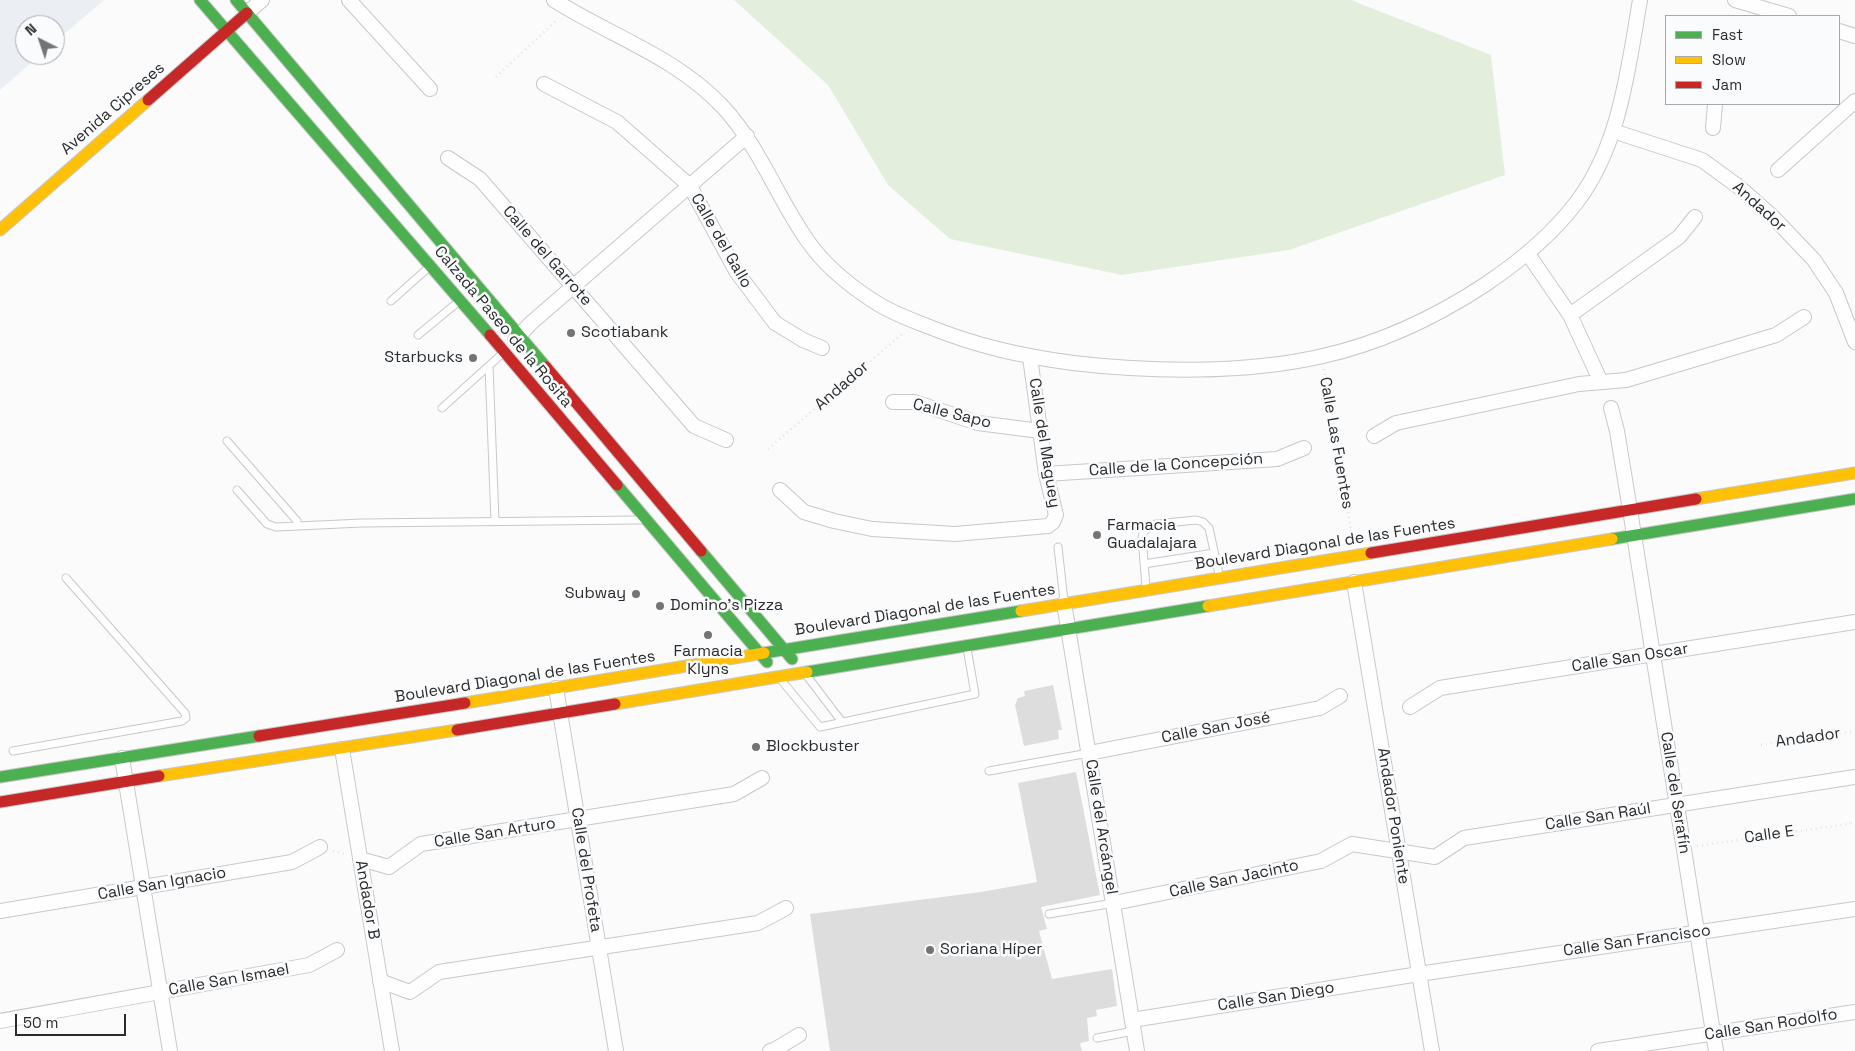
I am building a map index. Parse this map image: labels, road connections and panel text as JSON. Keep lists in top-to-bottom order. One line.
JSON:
{"streets":{"main road":["Avenida Cipreses","Calzada Paseo de la Rosita","Boulevard Diagonal de las Fuentes"],"street":["Andador","Calle del Gallo","Calle del Garrote","Calle Sapo","Calle del Maguey","Calle de la Concepción","Calle San Oscar","Calle San José","Calle del Serafín","Andador Poniente","Calle San Raúl","Calle del Arcángel","Calle San Arturo","Calle del Profeta","Calle San Jacinto","Calle San Ignacio","Andador B","Calle San Francisco","Calle San Ismael","Calle San Diego","Calle San Rodolfo"],"path":["Calle Las Fuentes","Calle E"]},"crossings":[["Avenida Cipreses","Calzada Paseo de la Rosita"],["Calzada Paseo de la Rosita","Boulevard Diagonal de las Fuentes"],["Calle Sapo","Calle del Maguey"],["Calle del Maguey","Calle de la Concepción"],["Boulevard Diagonal de las Fuentes","Calle del Serafín"],["Boulevard Diagonal de las Fuentes","Calle del Arcángel"],["Boulevard Diagonal de las Fuentes","Calle del Profeta"],["Calle San Oscar","Calle del Serafín"],["Calle San José","Calle del Arcángel"],["Calle del Serafín","Calle San Raúl"],["Calle del Serafín","Calle E"],["Calle del Serafín","Calle San Francisco"],["Calle del Serafín","Calle San Rodolfo"],["Andador Poniente","Calle San Raúl"],["Andador Poniente","Calle San Jacinto"],["Andador Poniente","Calle San Francisco"],["Andador Poniente","Calle San Diego"],["Calle San Raúl","Calle San Jacinto"],["Calle del Arcángel","Calle San Jacinto"],["Calle del Arcángel","Calle San Diego"],["Calle San Arturo","Calle del Profeta"],["Calle San Arturo","Andador B"],["Calle San Francisco","Calle San Diego"]],"places":["Scotiabank","Starbucks","Farmacia Guadalajara","Subway","Domino's Pizza","Farmacia Klyns","Blockbuster","Soriana Híper"],"legend":["Fast","Slow","Jam"],"scale_bar":"50 m","north":"top left"}
